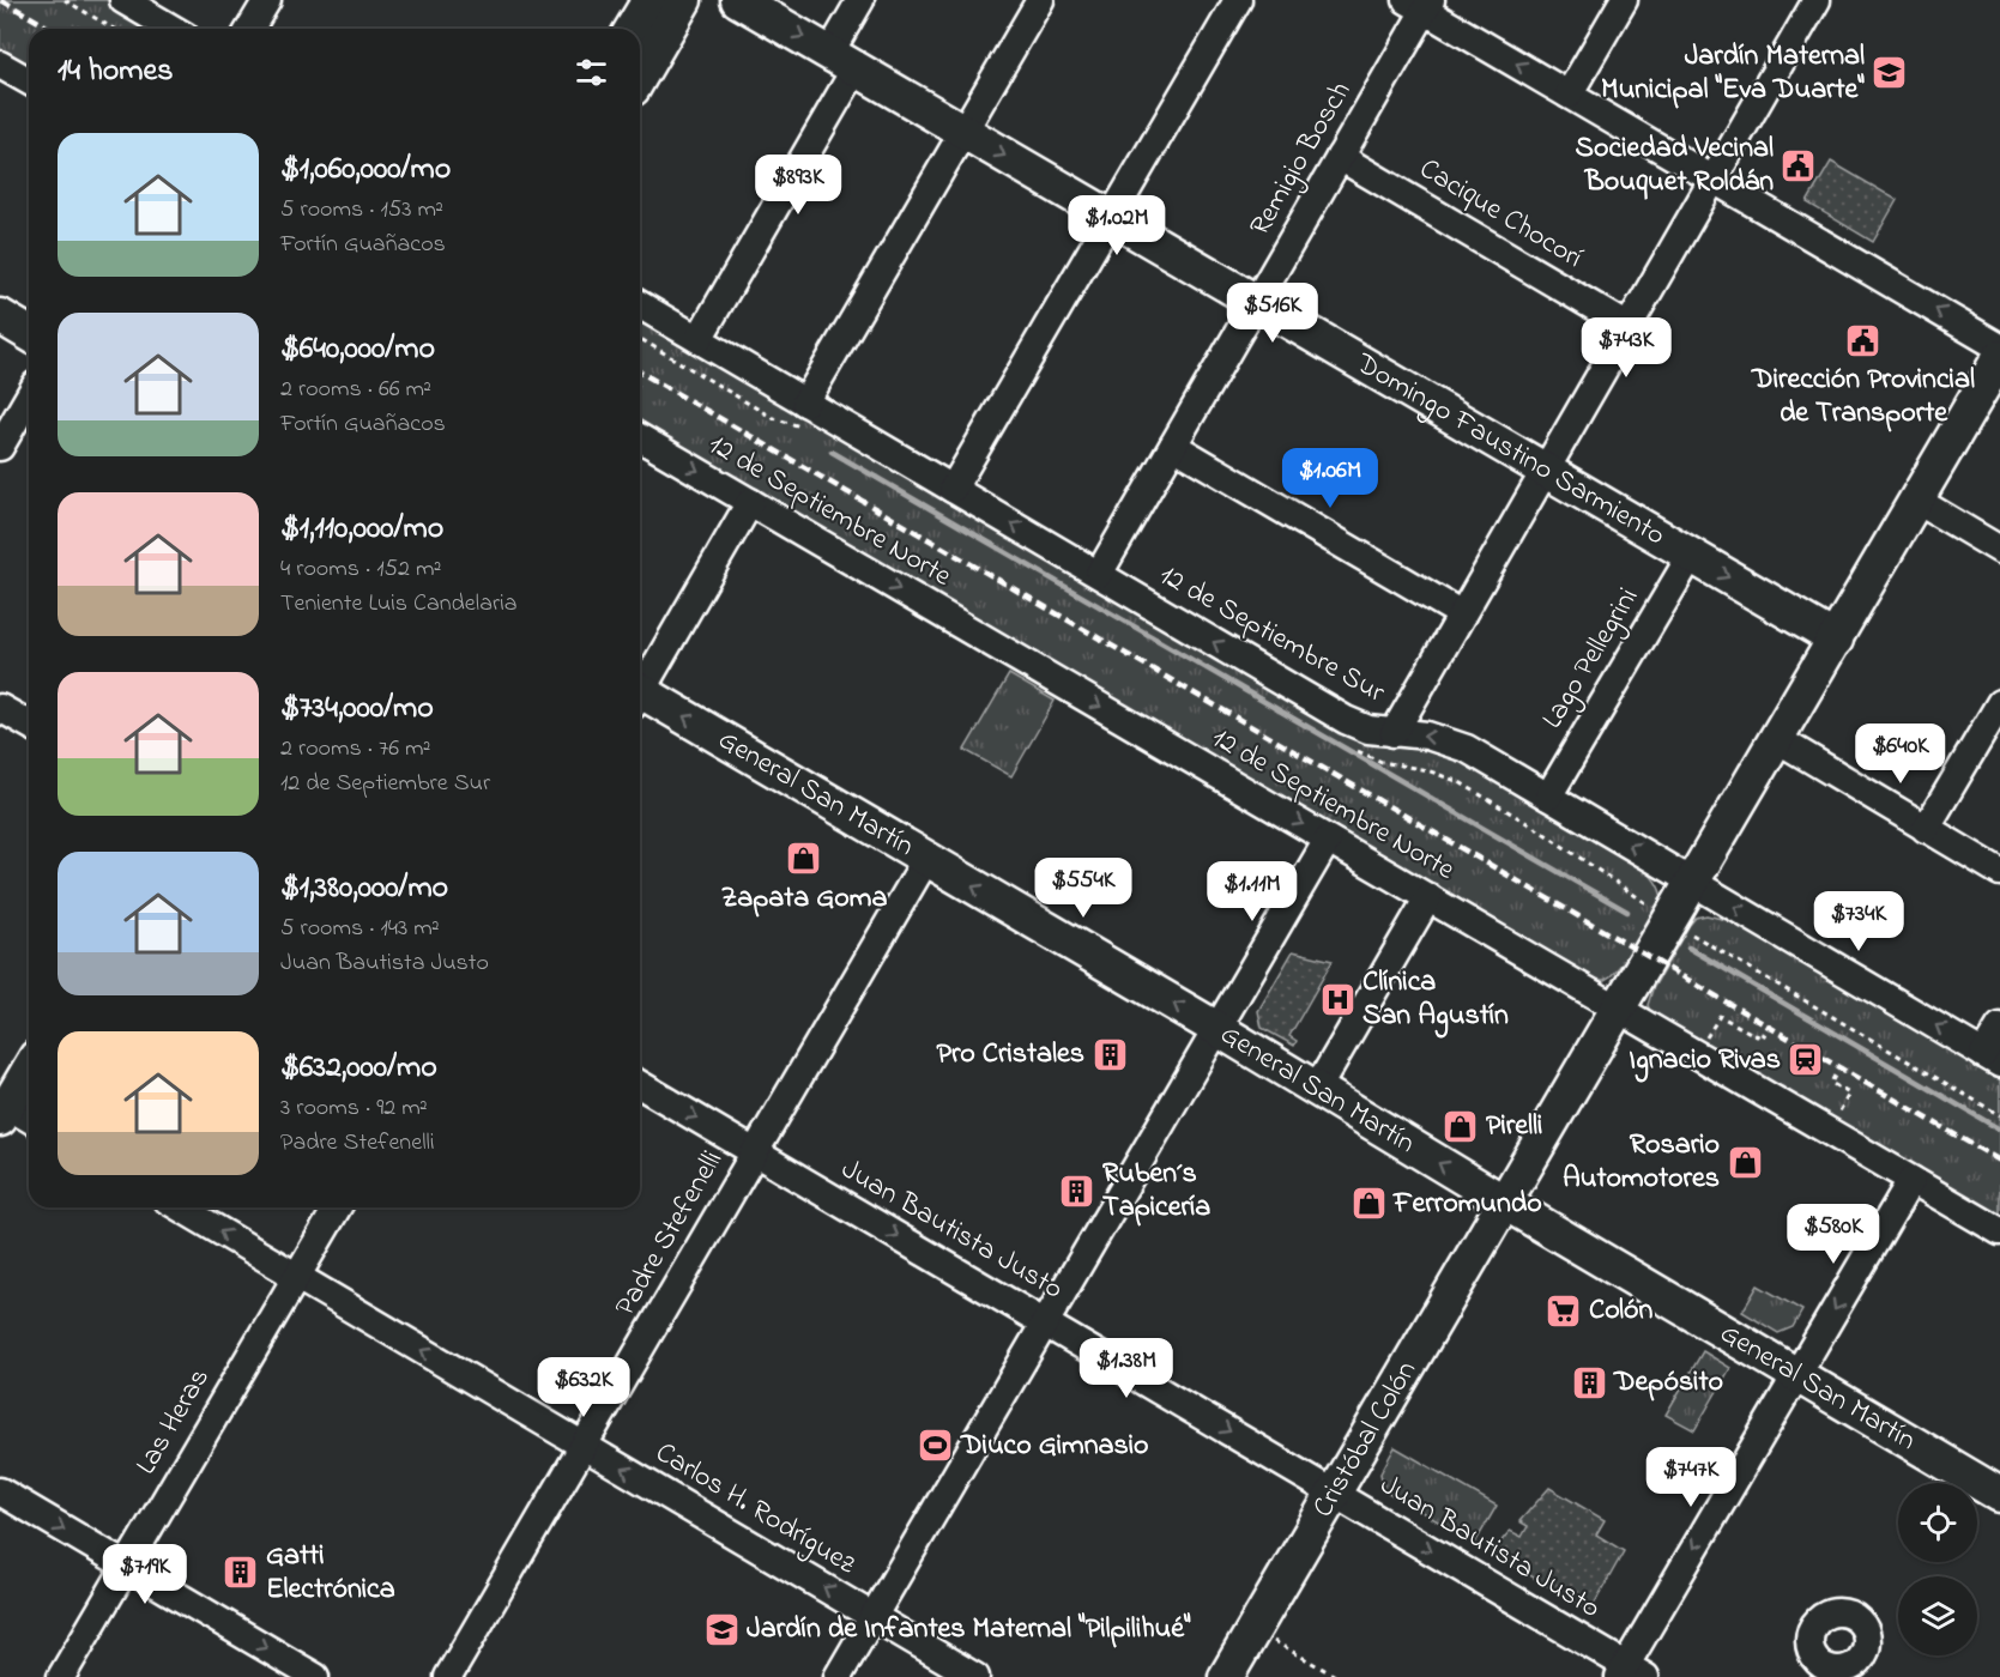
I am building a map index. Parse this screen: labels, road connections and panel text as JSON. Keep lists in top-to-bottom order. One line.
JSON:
{"streets":{"main road":["Domingo Faustino Sarmiento","General San Martín","Cristóbal Colón"],"street":["Remigio Bosch","Cacique Chocorí","12 de Septiembre Norte","12 de Septiembre Sur","Lago Pellegrini","Juan Bautista Justo","Padre Stefenelli","Las Heras","Carlos H. Rodríguez"]},"crossings":[["Remigio Bosch","Cacique Chocorí"],["Remigio Bosch","Domingo Faustino Sarmiento"],["Remigio Bosch","12 de Septiembre Sur"],["Domingo Faustino Sarmiento","Lago Pellegrini"],["12 de Septiembre Sur","Lago Pellegrini"],["General San Martín","Padre Stefenelli"],["General San Martín","Cristóbal Colón"],["Juan Bautista Justo","Padre Stefenelli"],["Juan Bautista Justo","Cristóbal Colón"],["Padre Stefenelli","Carlos H. Rodríguez"],["Las Heras","Carlos H. Rodríguez"]],"one_way":["Domingo Faustino Sarmiento","12 de Septiembre Norte","General San Martín","Juan Bautista Justo","Carlos H. Rodríguez"],"places":{"school or university":["Jardín Maternal Municipal \"Eva Duarte\"","Jardín de Infantes Maternal \"Pilpilihué\""],"public building":["Sociedad Vecinal Bouquet Roldán","Dirección Provincial de Transporte"],"shop":["Zapata Goma","Pirelli","Rosario Automotores","Ferromundo"],"hospital":["Clínica San Agustín"],"building":["Pro Cristales","Ruben´s Tapicería","Depósito","Gatti Electrónica"],"station":["Ignacio Rivas"],"supermarket":["Colón"],"sports":["Diuco Gimnasio"]},"page":{"heading":"14 homes","list":[{"name":"$1,060,000/mo","note":"5 rooms · 153 m² · Fortín Guañacos"},{"name":"$640,000/mo","note":"2 rooms · 66 m² · Fortín Guañacos"},{"name":"$1,110,000/mo","note":"4 rooms · 152 m² · Teniente Luis Candelaria"},{"name":"$734,000/mo","note":"2 rooms · 76 m² · 12 de Septiembre Sur"},{"name":"$1,380,000/mo","note":"5 rooms · 143 m² · Juan Bautista Justo"},{"name":"$632,000/mo","note":"3 rooms · 92 m² · Padre Stefenelli"}],"price":["$893K","$1.02M","$516K","$743K","$1.06M","$640K","$554K","$1.11M","$734K","$580K","$1.38M","$632K","$747K","$719K"]}}
